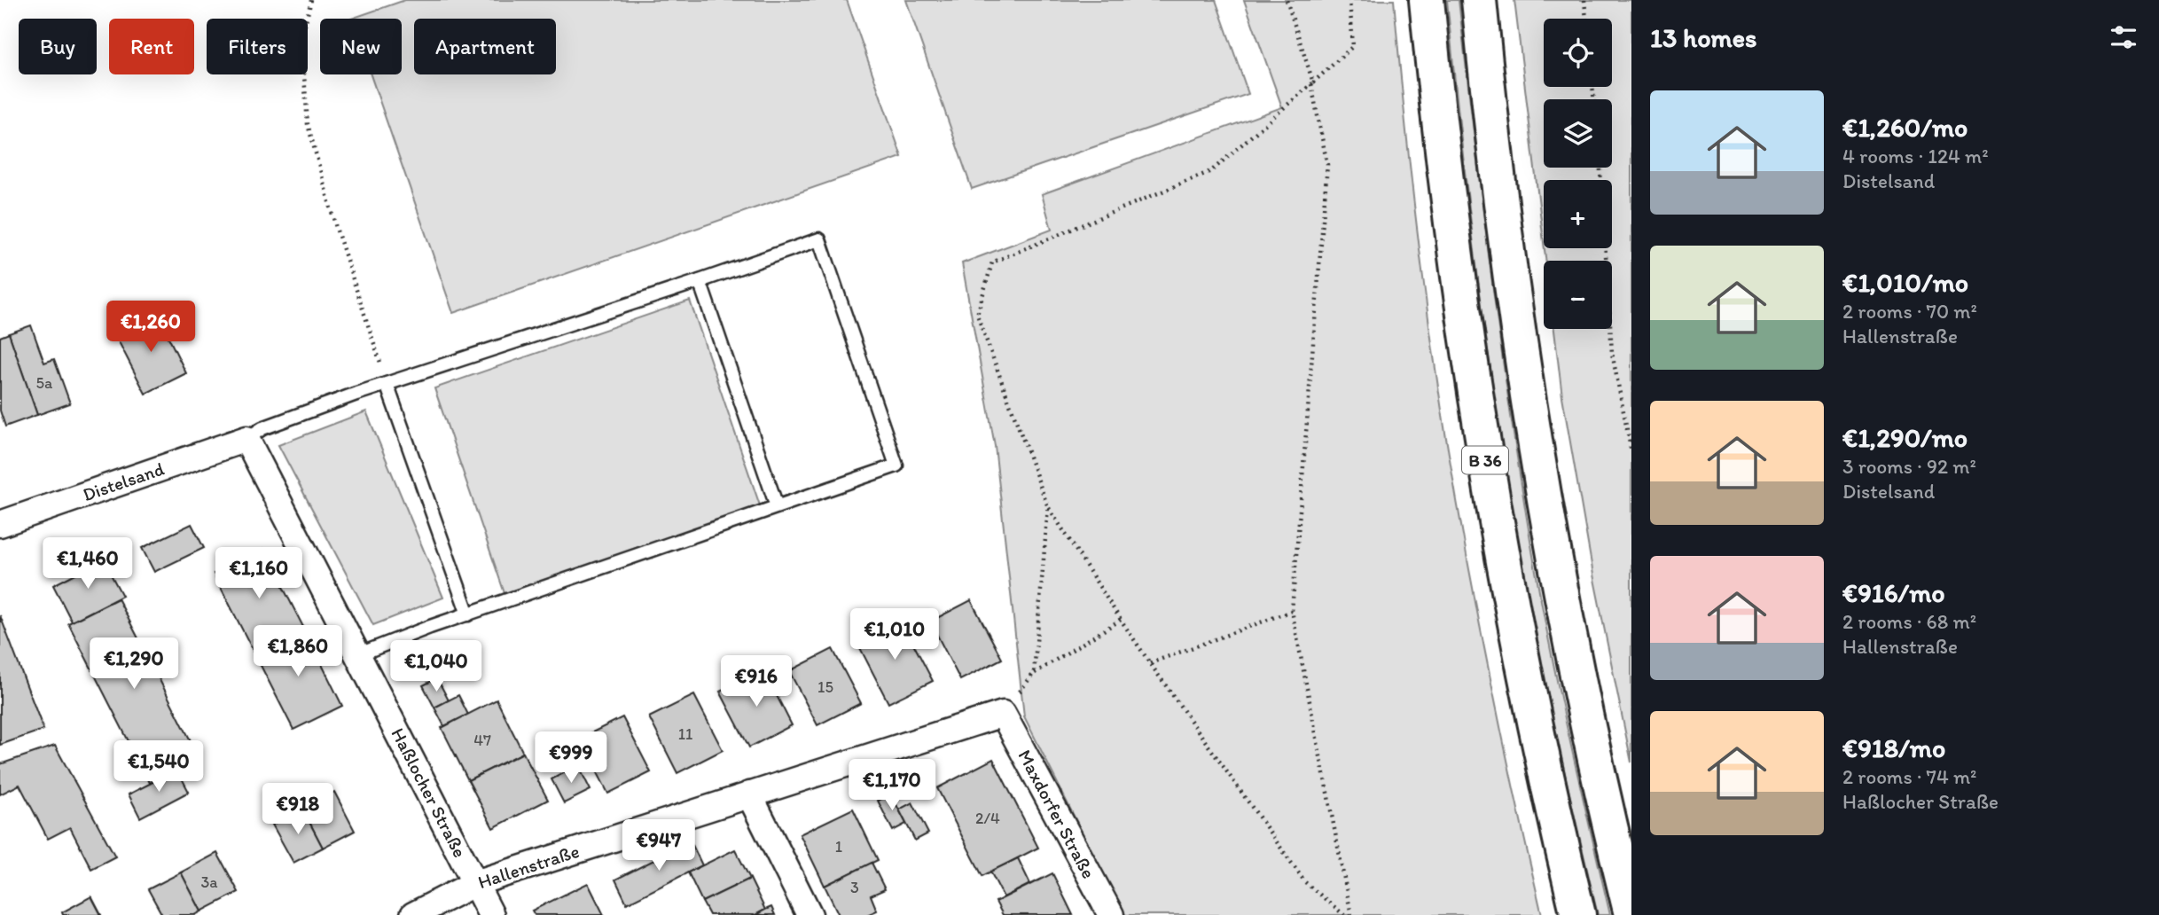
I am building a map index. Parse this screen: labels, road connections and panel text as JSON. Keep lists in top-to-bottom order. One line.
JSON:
{"streets":{"highway":["B 36"],"street":["Distelsand","Haßlocher Straße","Maxdorfer Straße","Hallenstraße"]},"crossings":[["Distelsand","Haßlocher Straße"],["Haßlocher Straße","Hallenstraße"],["Maxdorfer Straße","Hallenstraße"]],"house_numbers":["5a","15","11","47","2/4","1","3a","3"],"page":{"heading":"13 homes","map_buttons":["+","−"],"chip":["Buy","Rent","Filters","New","Apartment"],"list":[{"name":"€1,260/mo","note":"4 rooms · 124 m² · Distelsand"},{"name":"€1,010/mo","note":"2 rooms · 70 m² · Hallenstraße"},{"name":"€1,290/mo","note":"3 rooms · 92 m² · Distelsand"},{"name":"€916/mo","note":"2 rooms · 68 m² · Hallenstraße"},{"name":"€918/mo","note":"2 rooms · 74 m² · Haßlocher Straße"}],"price":["€1,260","€1,460","€1,160","€1,010","€1,860","€1,290","€1,040","€916","€999","€1,540","€1,170","€918","€947"]}}
